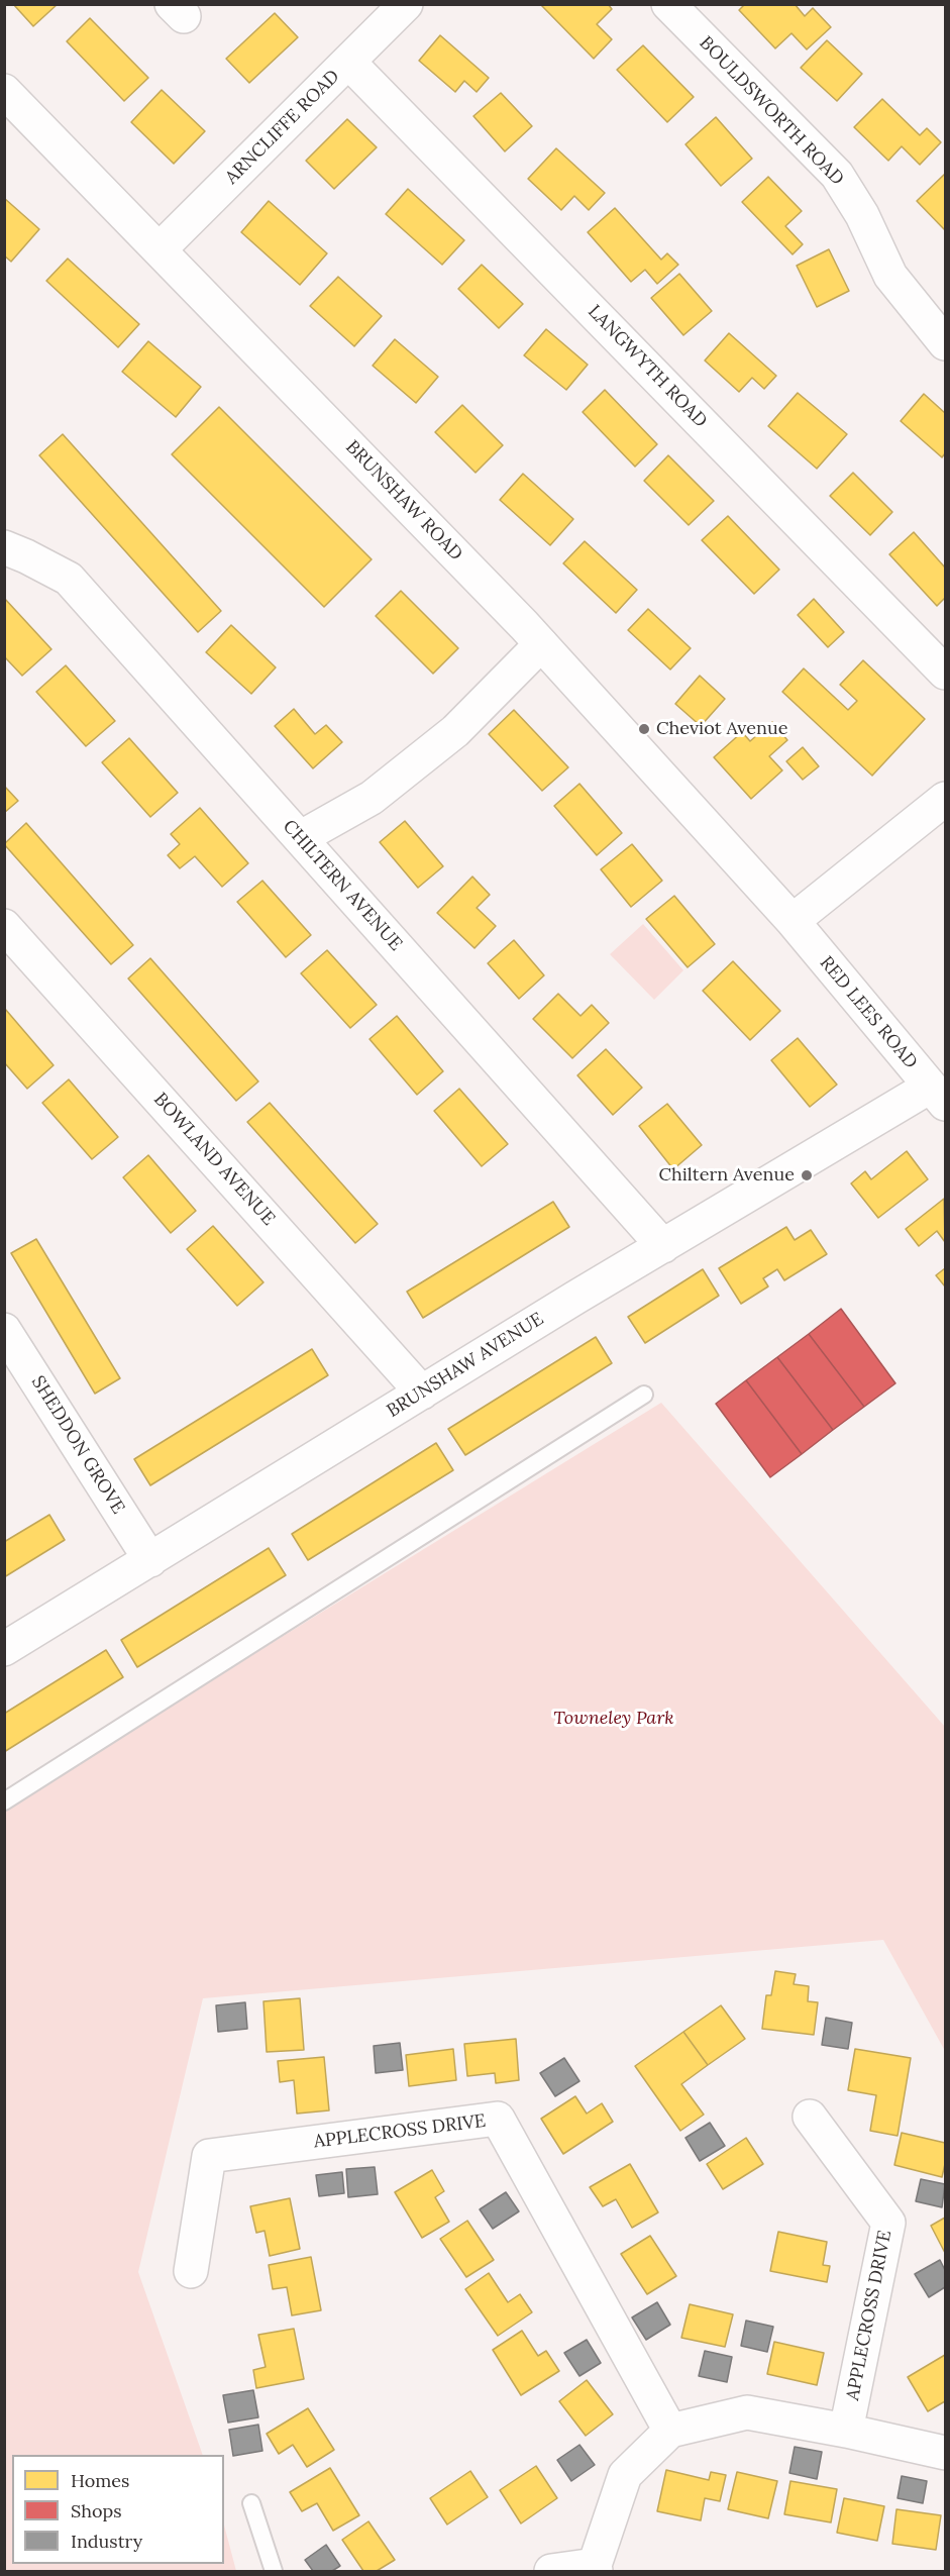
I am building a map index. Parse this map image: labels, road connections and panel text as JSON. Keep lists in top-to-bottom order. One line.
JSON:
{"streets":{"street":["BOULDSWORTH ROAD","ARNCLIFFE ROAD","LANGWYTH ROAD","BRUNSHAW ROAD","CHILTERN AVENUE","RED LEES ROAD","BOWLAND AVENUE","BRUNSHAW AVENUE","SHEDDON GROVE","APPLECROSS DRIVE"]},"crossings":[["ARNCLIFFE ROAD","LANGWYTH ROAD"],["ARNCLIFFE ROAD","BRUNSHAW ROAD"],["BRUNSHAW ROAD","RED LEES ROAD"],["CHILTERN AVENUE","BRUNSHAW AVENUE"],["RED LEES ROAD","BRUNSHAW AVENUE"],["BOWLAND AVENUE","BRUNSHAW AVENUE"],["BRUNSHAW AVENUE","SHEDDON GROVE"]],"parks":["Towneley Park"],"places":["Cheviot Avenue","Chiltern Avenue"],"legend":["Homes","Shops","Industry"]}
